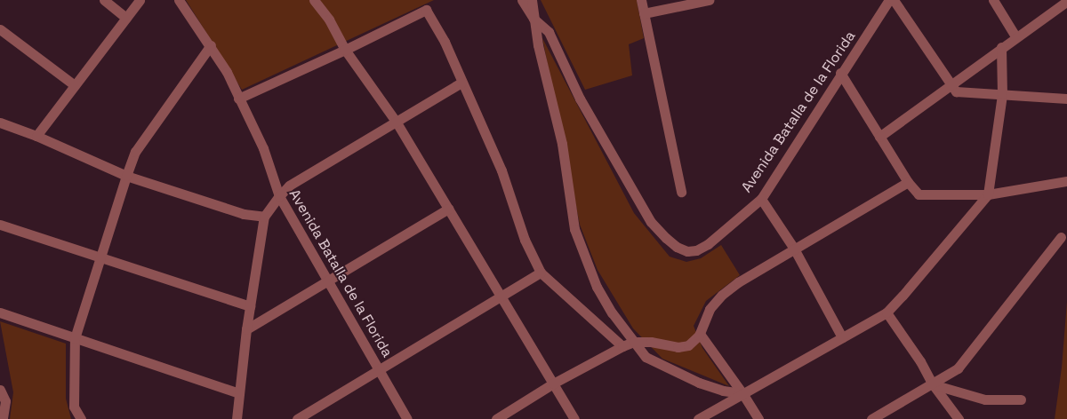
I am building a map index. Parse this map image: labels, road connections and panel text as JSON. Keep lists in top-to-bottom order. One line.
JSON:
{"streets":{"street":["Avenida Batalla de la Florida"]}}
